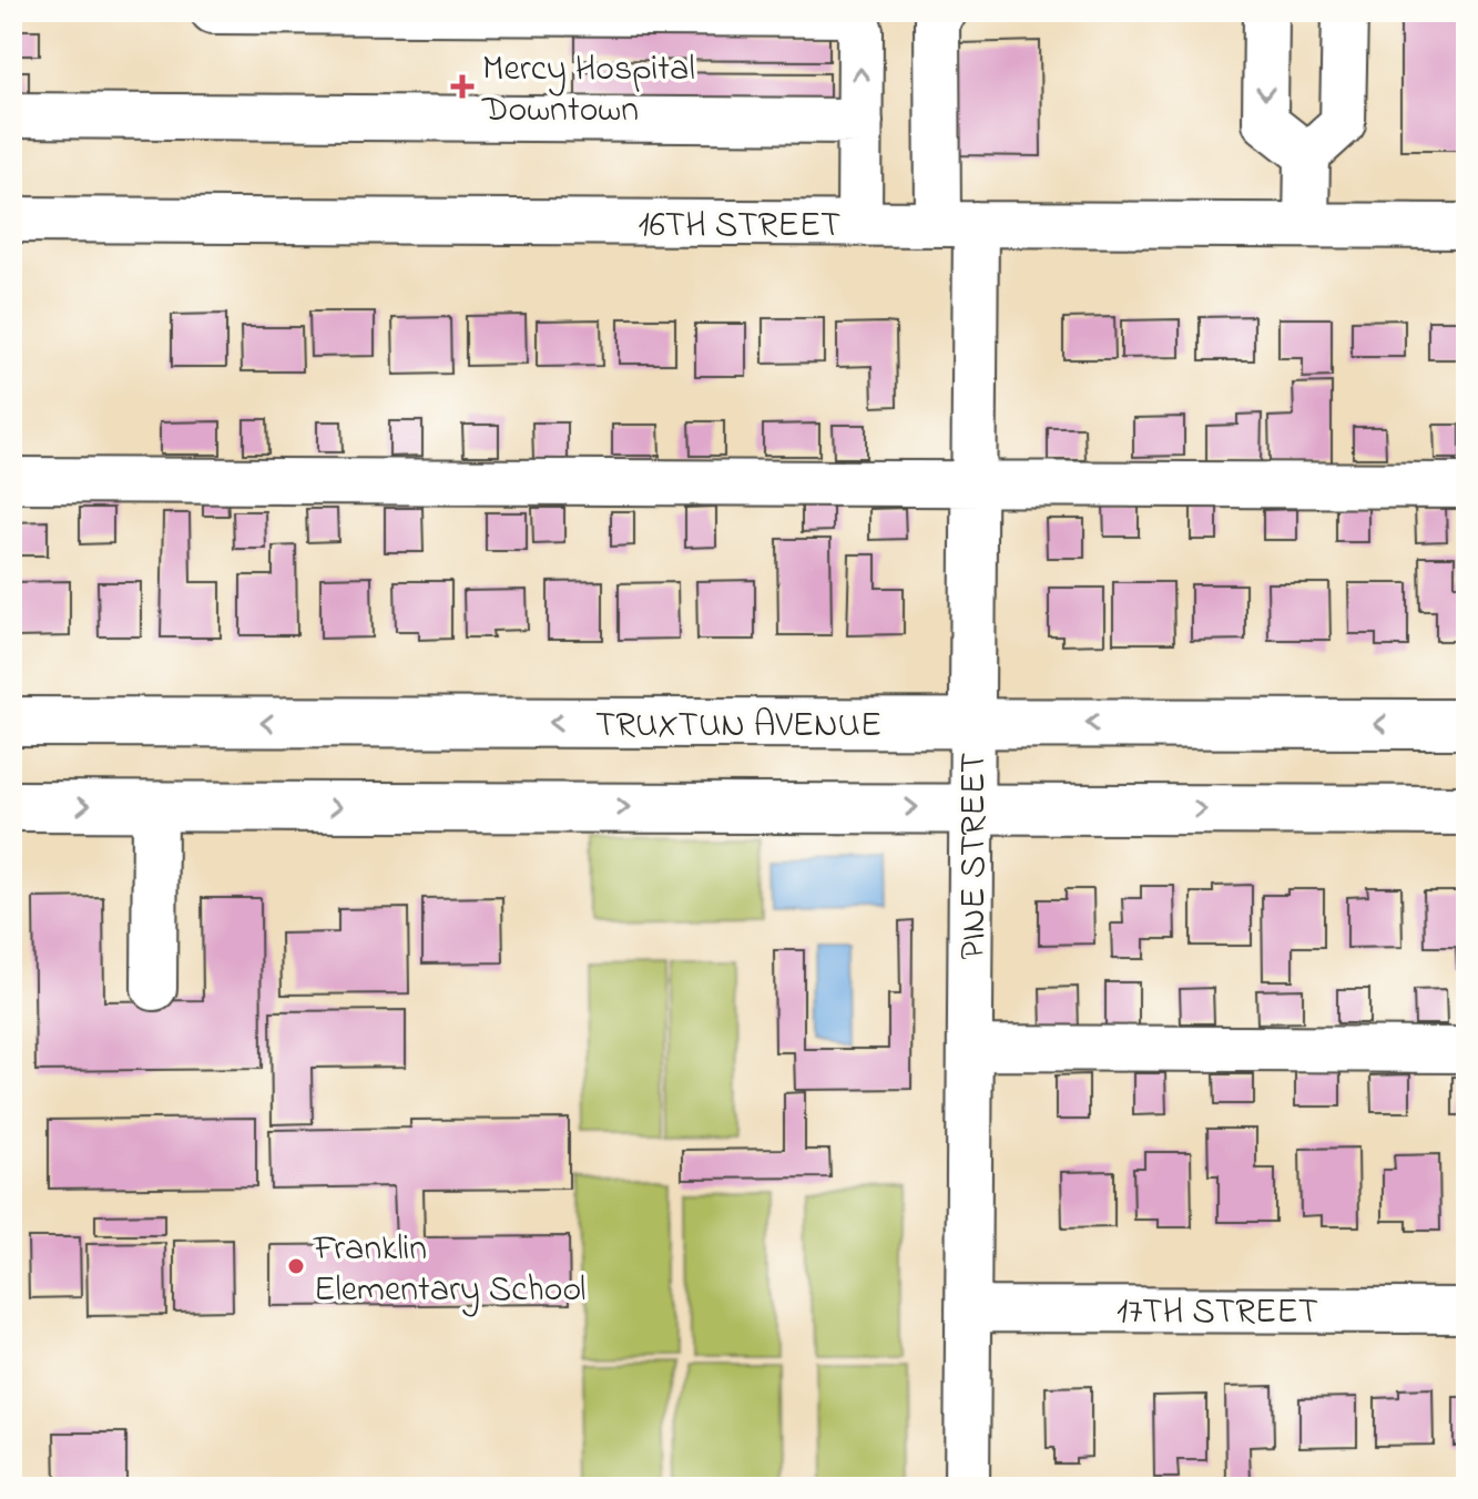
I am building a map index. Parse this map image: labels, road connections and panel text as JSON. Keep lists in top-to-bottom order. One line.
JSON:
{"streets":{"main road":["TRUXTUN AVENUE"],"street":["16TH STREET","PINE STREET","17TH STREET"]},"crossings":[["16TH STREET","PINE STREET"],["TRUXTUN AVENUE","PINE STREET"],["PINE STREET","17TH STREET"]],"places":{"health":["Mercy Hospital Downtown"],"other":["Franklin Elementary School"]}}
